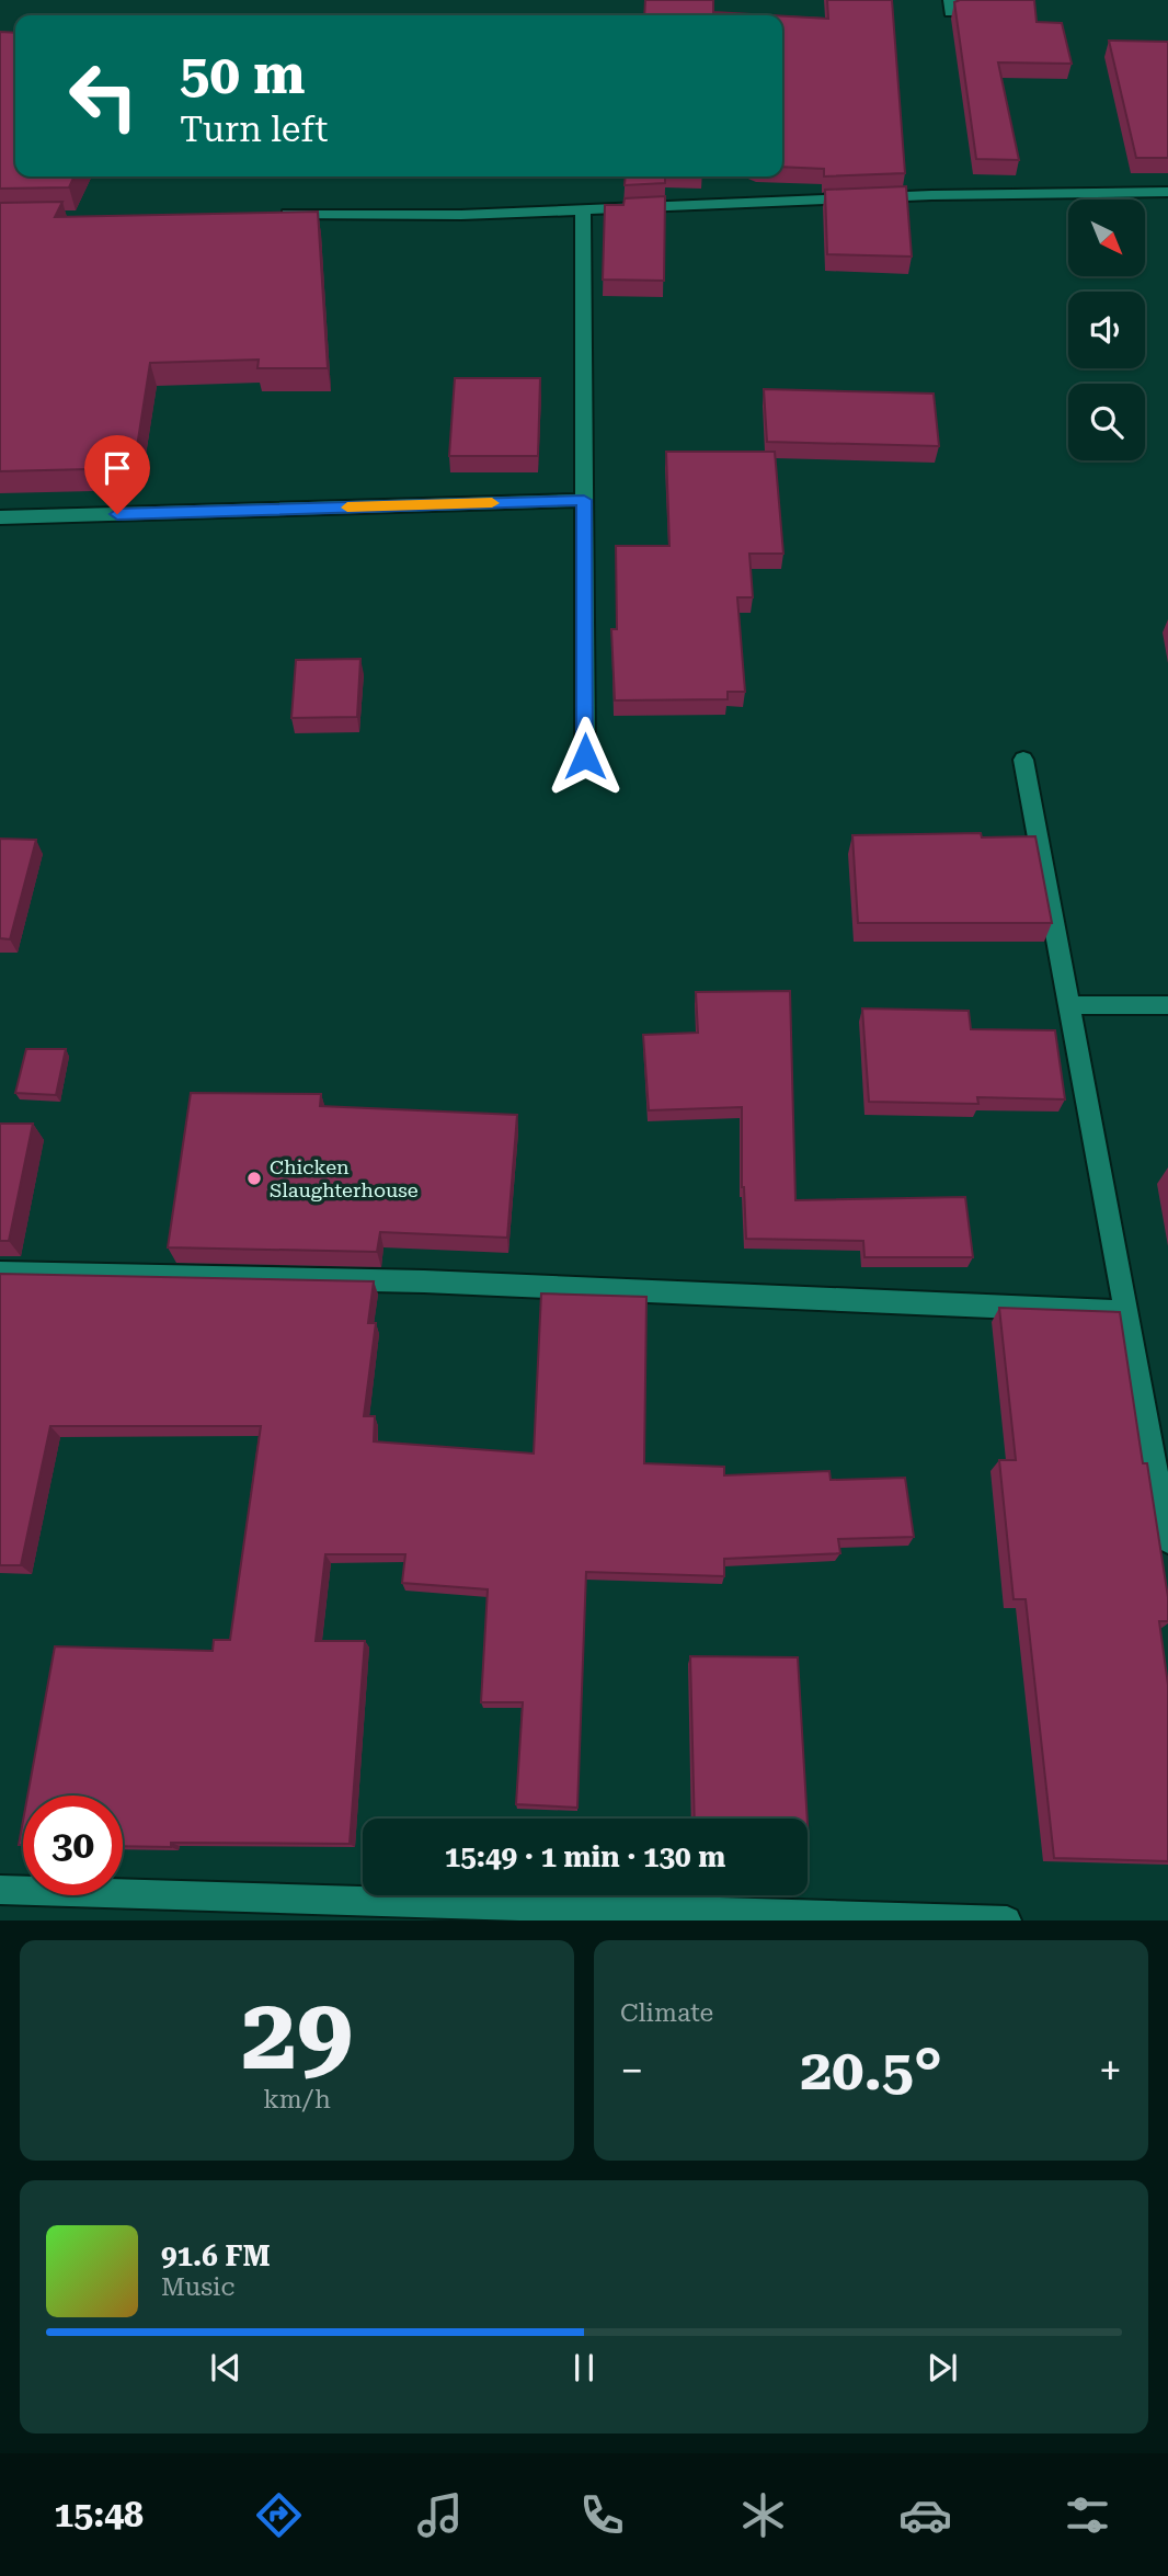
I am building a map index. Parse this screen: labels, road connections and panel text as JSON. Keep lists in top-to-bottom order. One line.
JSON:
{"places":["Chicken Slaughterhouse"],"north":"bottom right","page":{"turn":["50 m","Turn left"],"limit":"30","trip":"15:49 · 1 min · 130 m","tile":[["29","km/h"],"Climate"],"heat":["−","20.5°","+"],"song":["91.6 FM","Music"],"tabs":"15:48"}}
